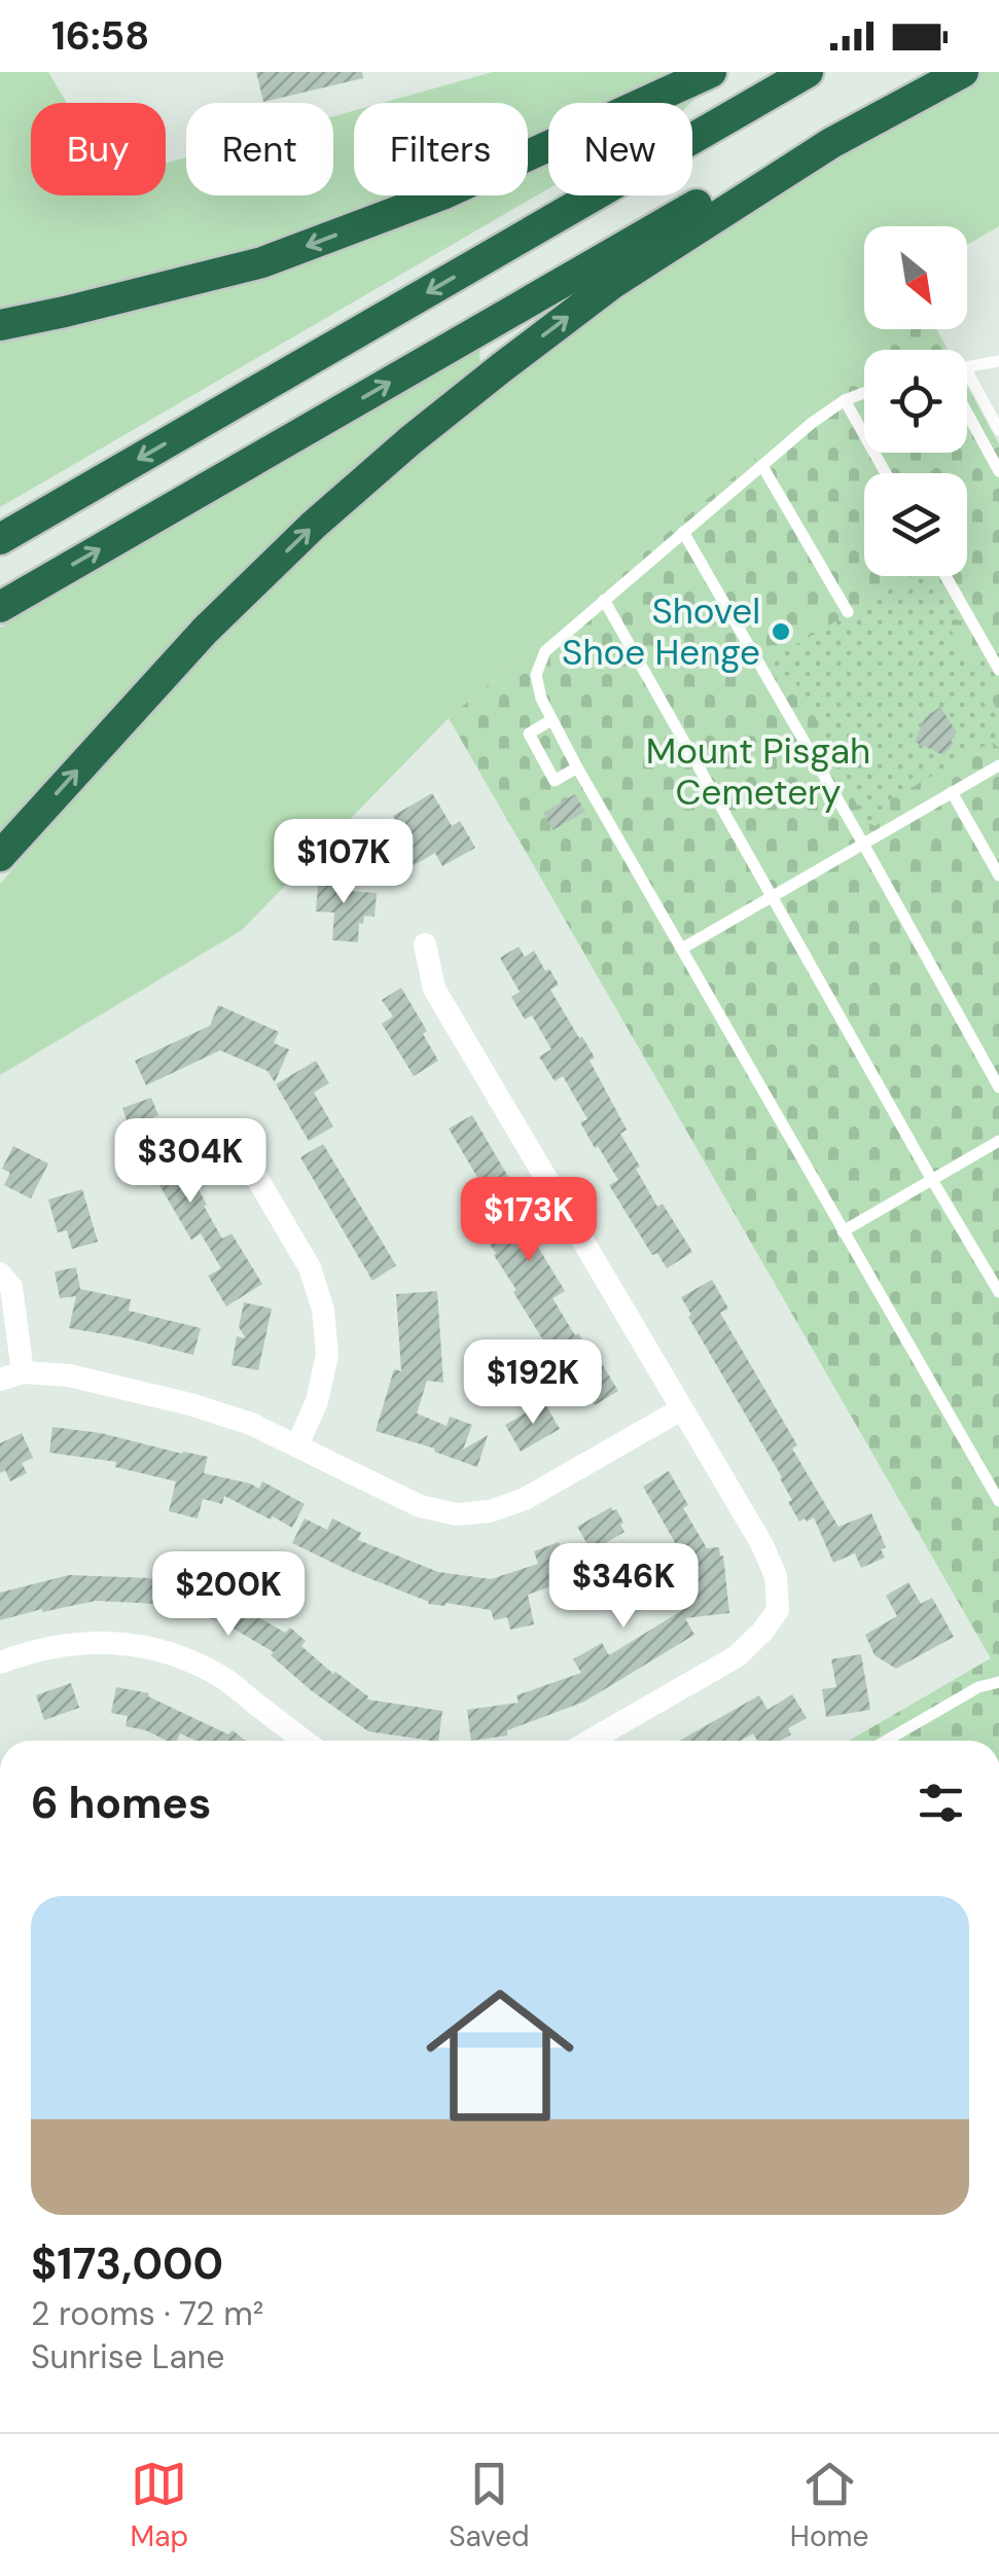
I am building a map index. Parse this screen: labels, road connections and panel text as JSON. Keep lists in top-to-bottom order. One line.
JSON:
{"parks":["Mount Pisgah Cemetery"],"places":["Shovel Shoe Henge"],"north":"bottom right","page":{"status":"16:58","chip":["Buy","Rent","Filters","New"],"price":["$107K","$304K","$173K","$192K","$346K","$200K"],"heading":"6 homes","list":[{"name":"$173,000","note":"2 rooms · 72 m² · Sunrise Lane"}],"tabs":["Map","Saved","Home"]}}
